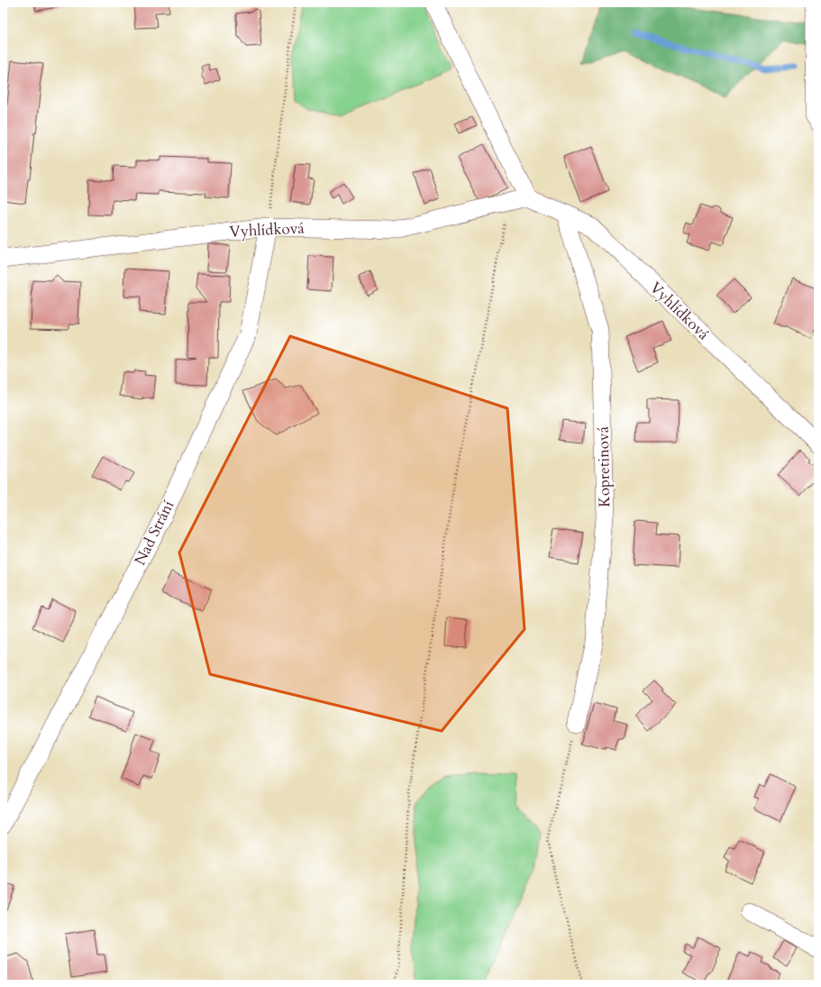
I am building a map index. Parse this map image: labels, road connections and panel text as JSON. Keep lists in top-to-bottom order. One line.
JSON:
{"streets":{"street":["Vyhlídková","Kopretinová","Nad Strání"]},"crossings":[["Vyhlídková","Kopretinová"],["Vyhlídková","Nad Strání"]]}
